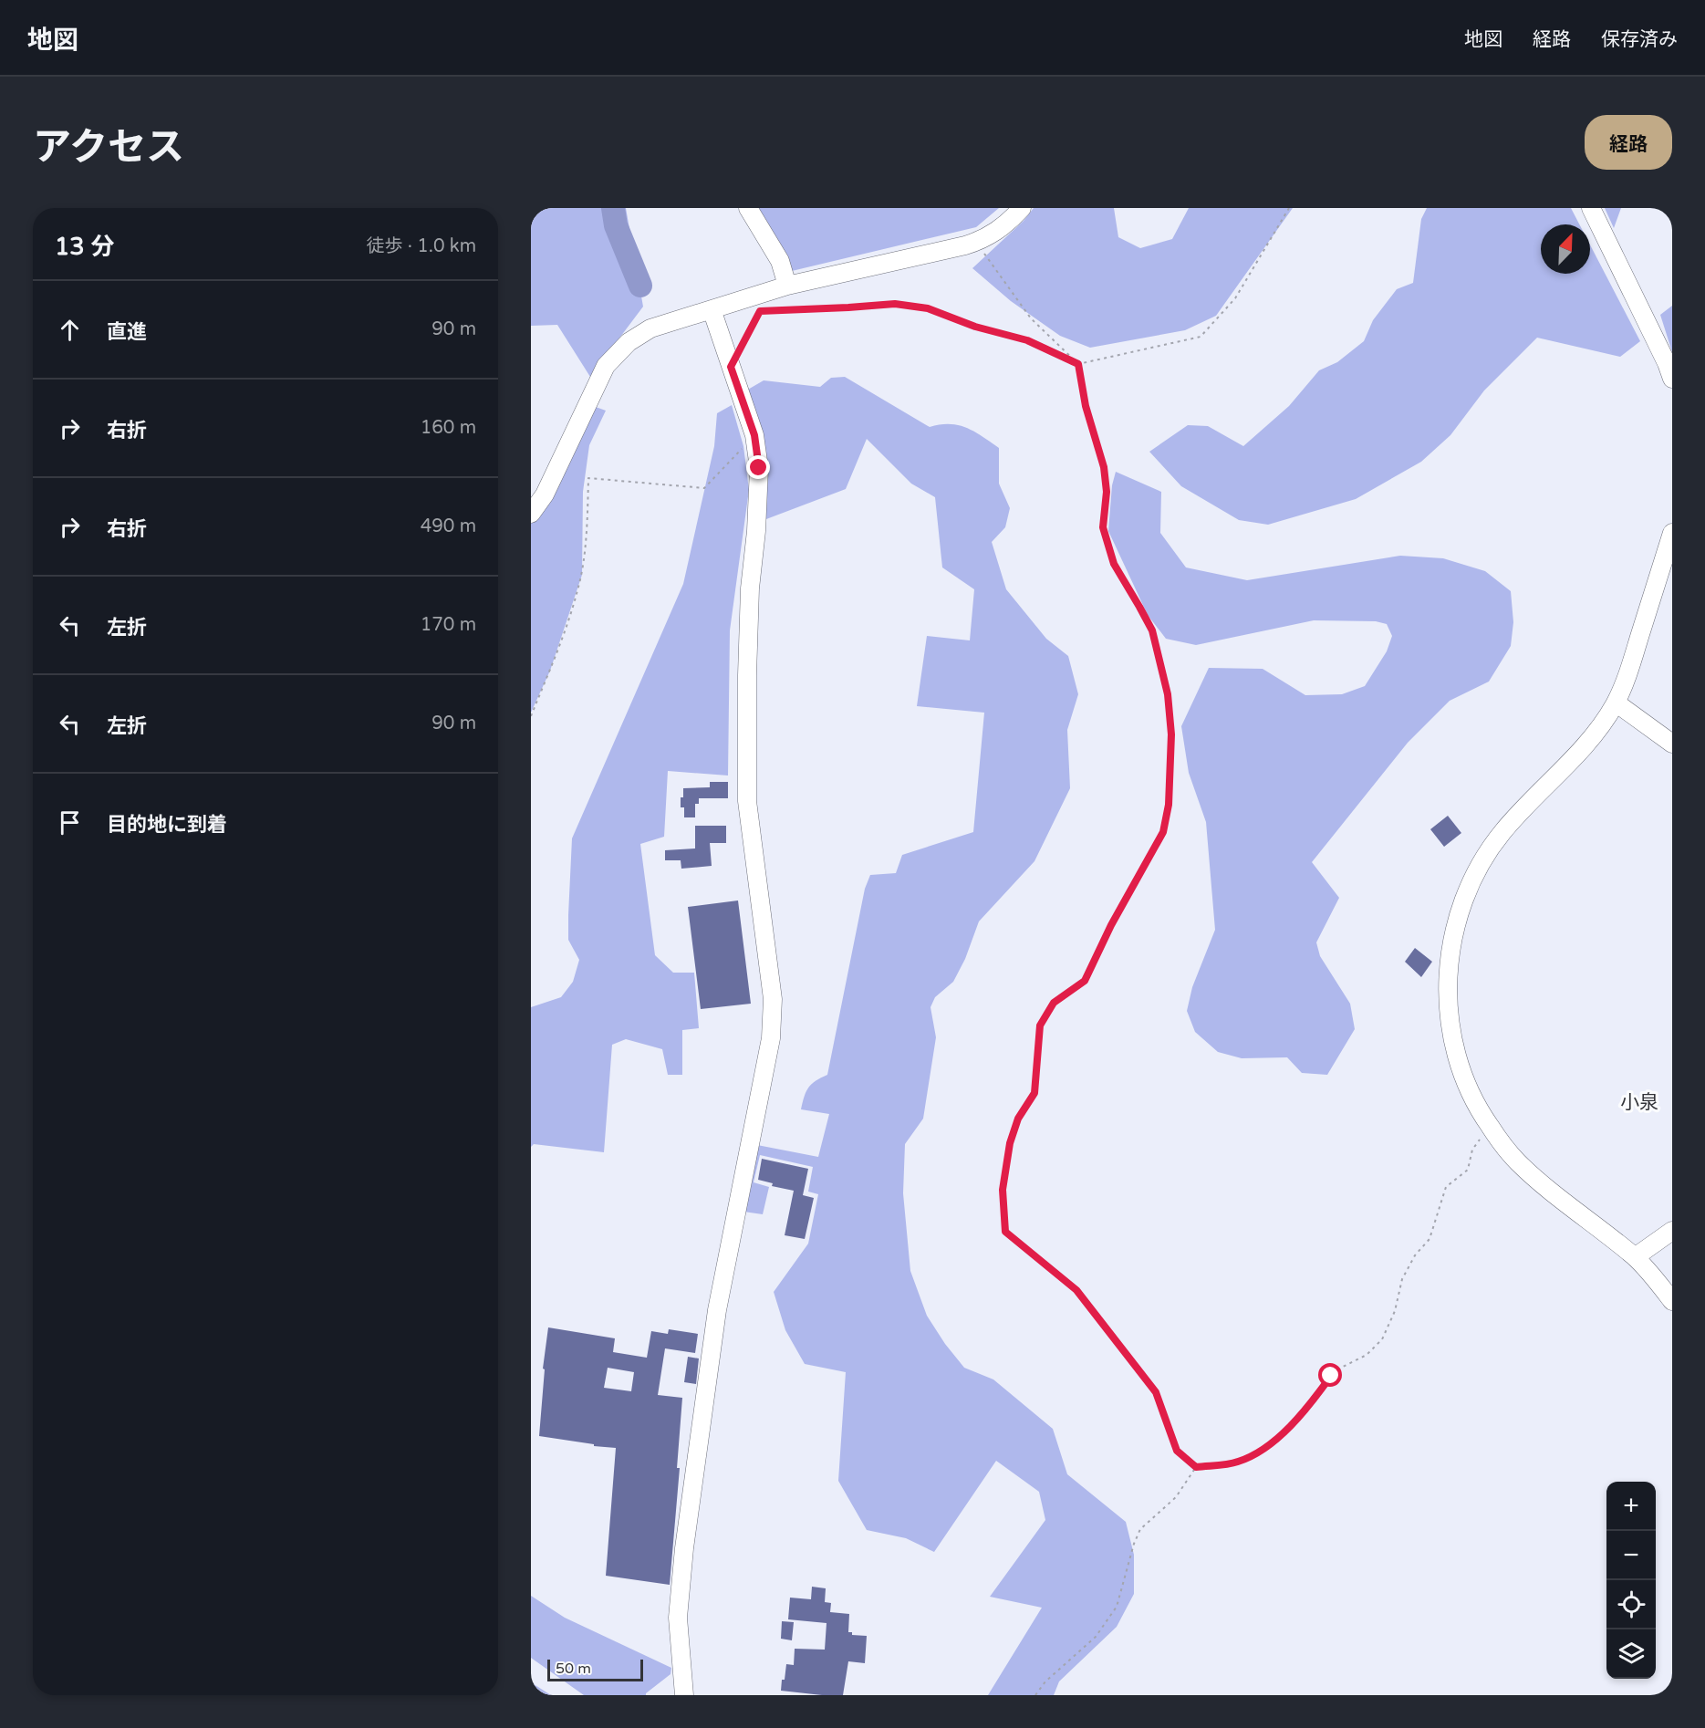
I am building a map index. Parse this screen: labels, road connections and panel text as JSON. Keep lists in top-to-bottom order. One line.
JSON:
{"districts":["小泉"],"scale_bar":"50 m","north":"top right","page":{"header":"地図","nav":["地図","経路","保存済み"],"title":"アクセス","buttons":"経路","heading":["13 分","徒歩 · 1.0 km"],"list":[["直進","90 m"],["右折","160 m"],["右折","490 m"],["左折","170 m"],["左折","90 m"],"目的地に到着"],"map_buttons":["+","−"],"scale":"50 m"}}
